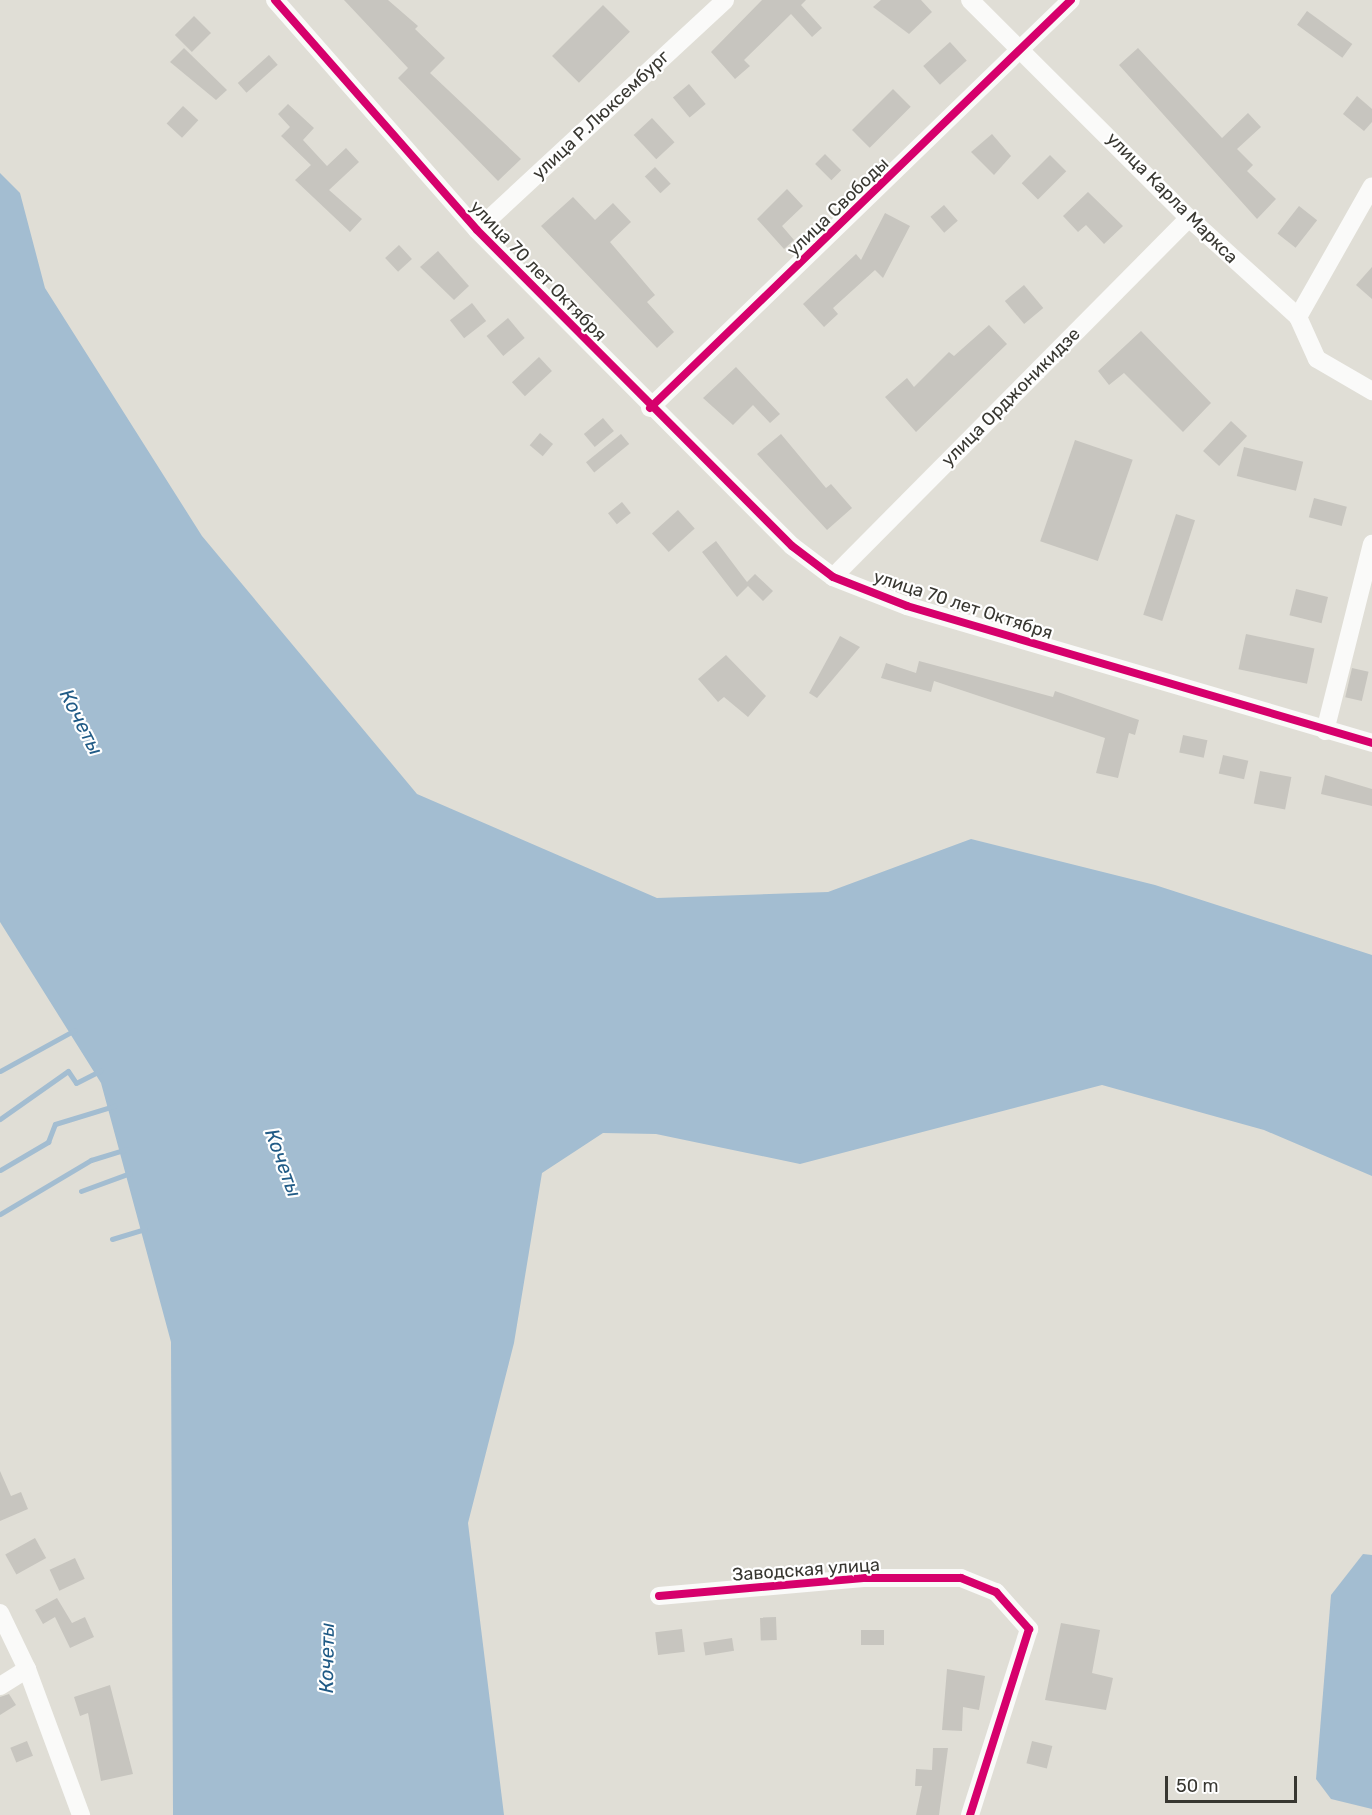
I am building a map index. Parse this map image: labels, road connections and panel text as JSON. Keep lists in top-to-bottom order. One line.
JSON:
{"streets":{"street":["улица Р.Люксембург","улица Карла Маркса","улица Свободы","улица 70 лет Октября","улица Орджоникидзе","Заводская улица"]},"crossings":[["улица Р.Люксембург","улица 70 лет Октября"],["улица Карла Маркса","улица Свободы"],["улица Карла Маркса","улица Орджоникидзе"],["улица Свободы","улица 70 лет Октября"],["улица 70 лет Октября","улица Орджоникидзе"]],"water":["Кочеты"],"scale_bar":"50 m"}
